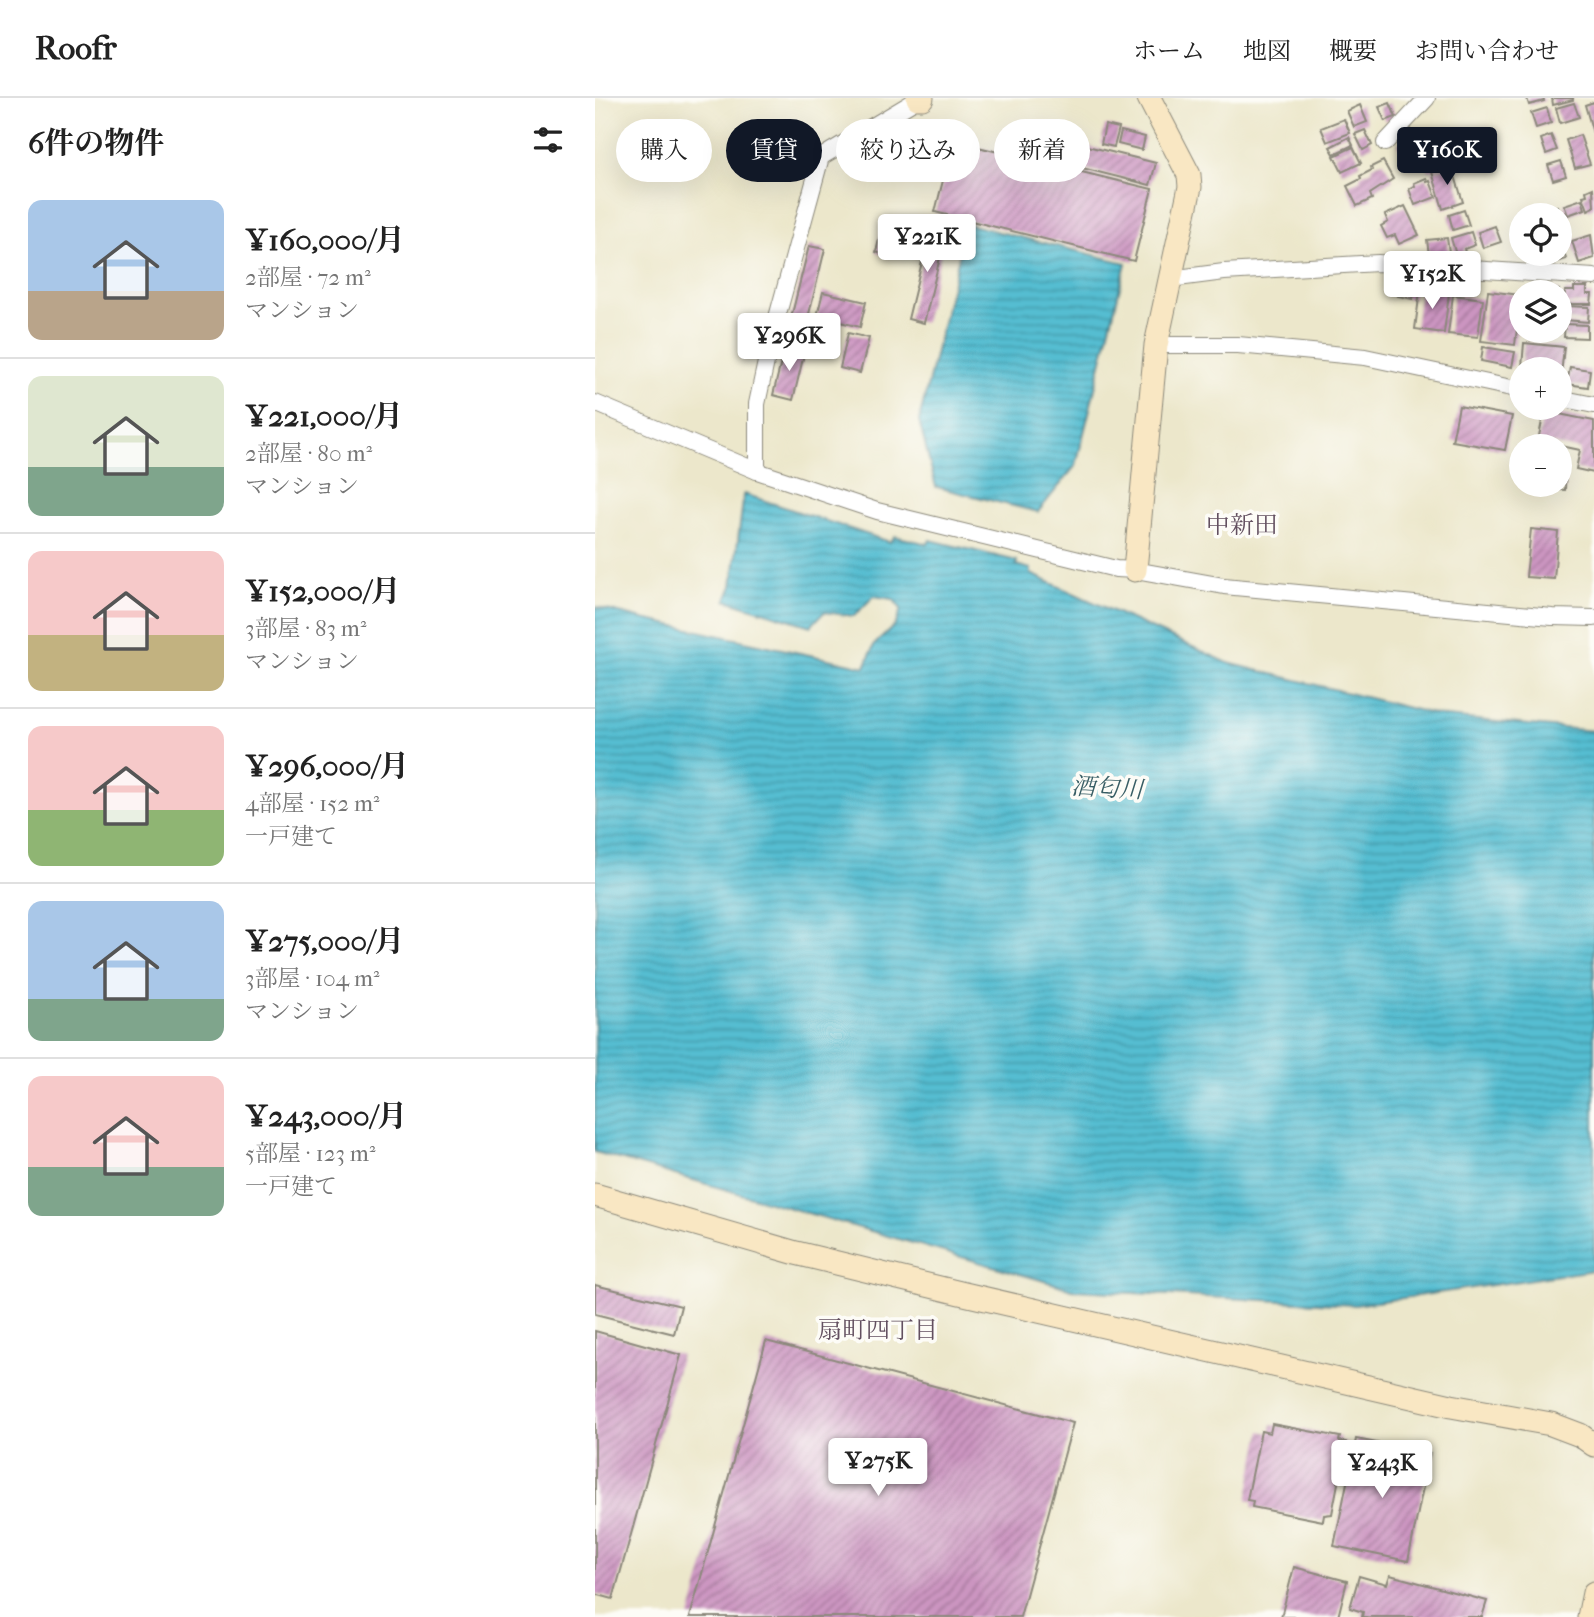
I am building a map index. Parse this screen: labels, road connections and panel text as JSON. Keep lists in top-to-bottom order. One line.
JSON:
{"districts":["中新田","扇町四丁目"],"water":["酒匂川"],"page":{"header":"Roofr","nav":["ホーム","地図","概要","お問い合わせ"],"heading":"6件の物件","chip":["購入","賃貸","絞り込み","新着"],"price":["¥160K","¥221K","¥152K","¥296K","¥275K","¥243K"],"list":[{"name":"¥160,000/月","note":"2部屋 · 72 m² · マンション"},{"name":"¥221,000/月","note":"2部屋 · 80 m² · マンション"},{"name":"¥152,000/月","note":"3部屋 · 83 m² · マンション"},{"name":"¥296,000/月","note":"4部屋 · 152 m² · 一戸建て"},{"name":"¥275,000/月","note":"3部屋 · 104 m² · マンション"},{"name":"¥243,000/月","note":"5部屋 · 123 m² · 一戸建て"}],"map_buttons":["+","−"]}}
